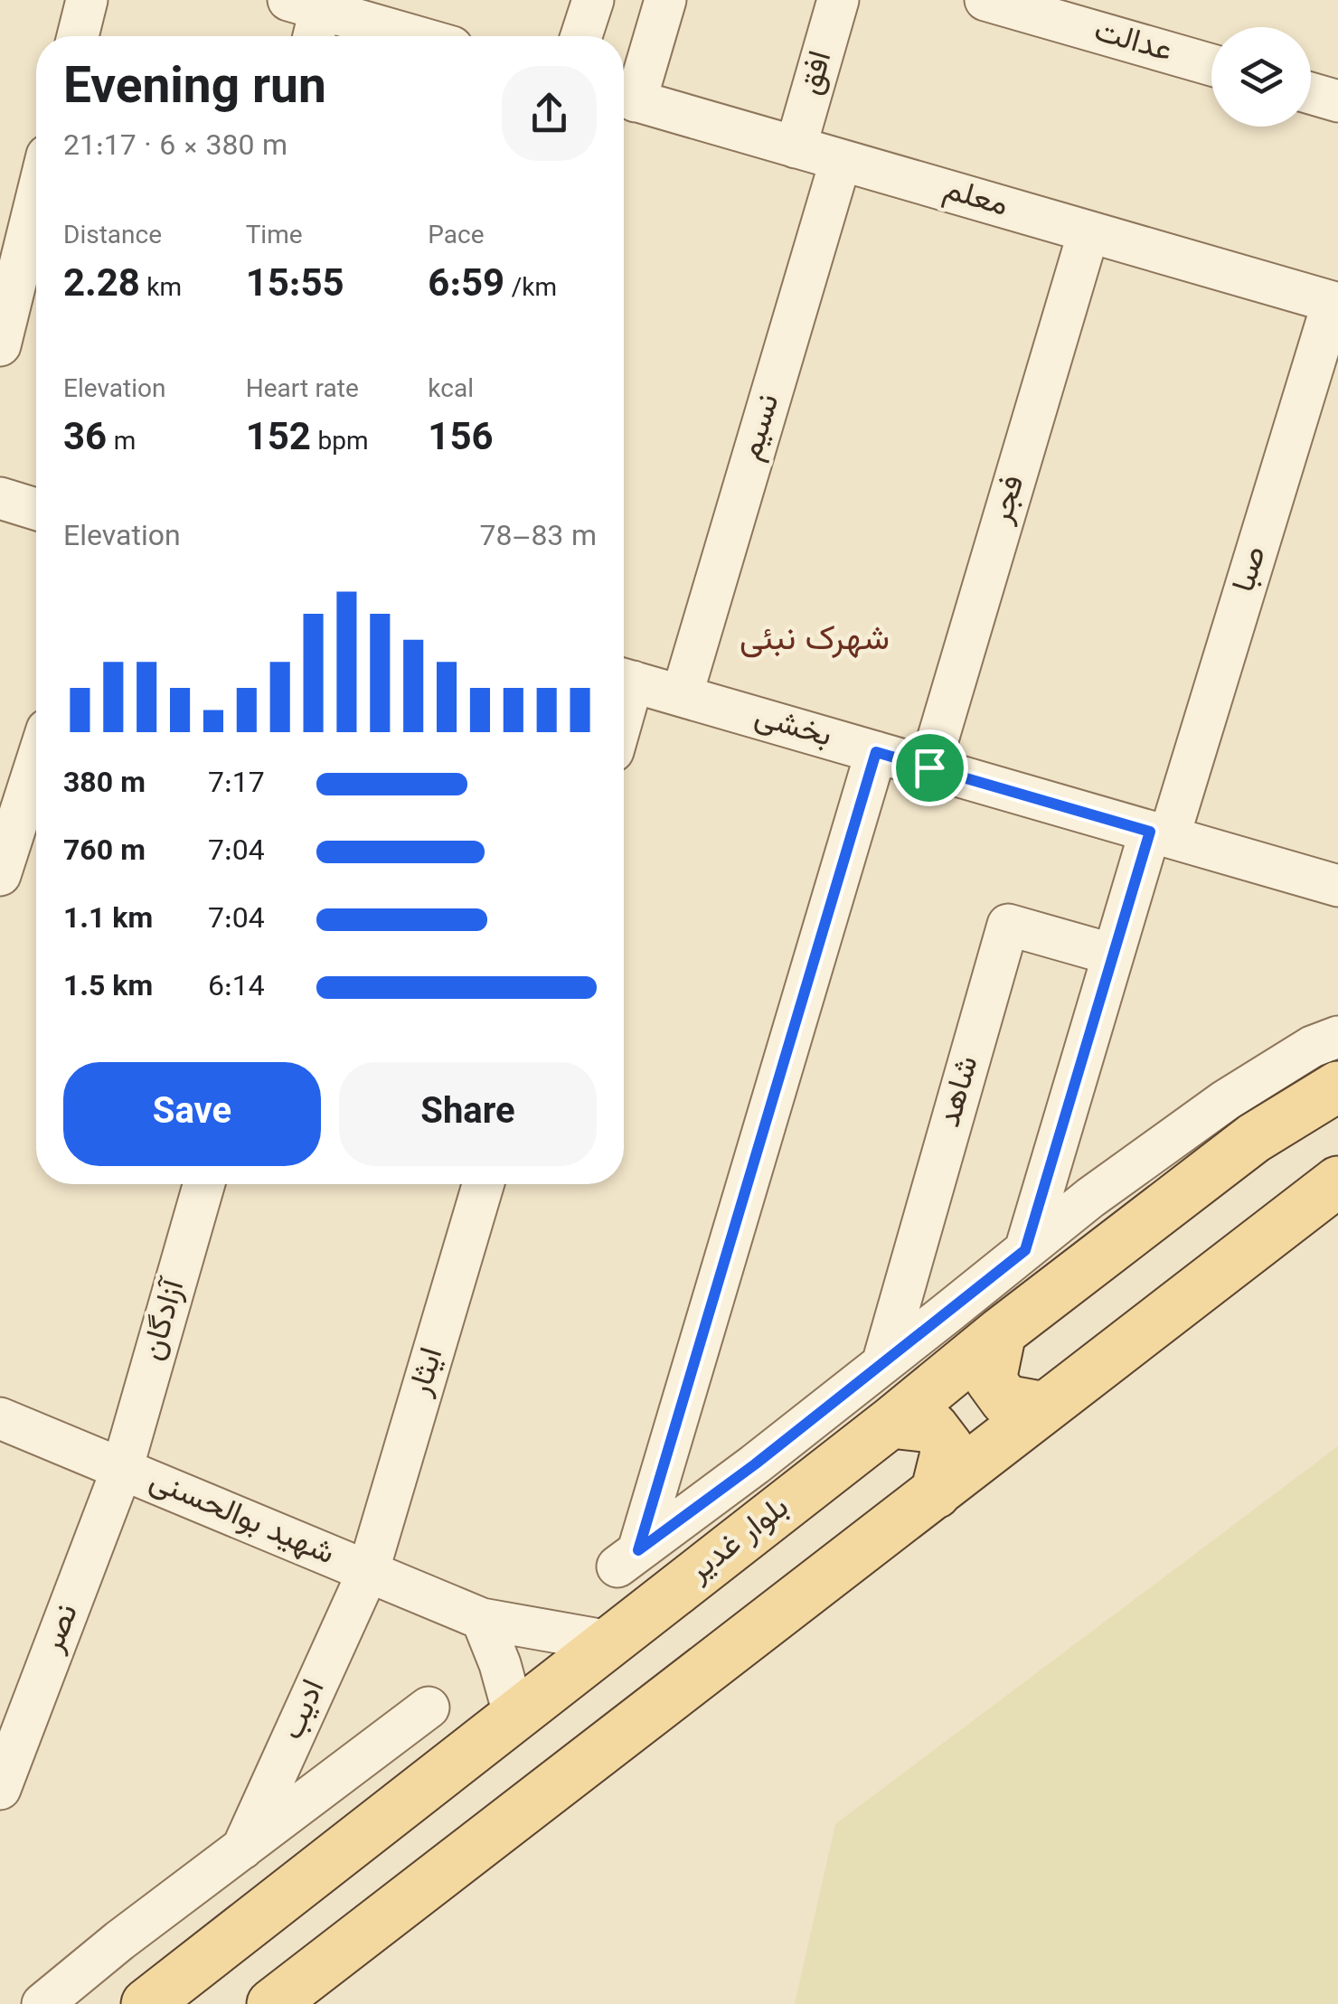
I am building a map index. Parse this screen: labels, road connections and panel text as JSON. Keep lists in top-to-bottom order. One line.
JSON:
{"streets":{"main road":["بلوار غدیر"],"street":["عدالت","افق","معلم","نسیم","فجر","صبا","بخشی","شاهد","آزادگان","ایثار","شهید بوالحسنی","نصر","ادیب"]},"crossings":[["افق","معلم"],["معلم","نسیم"],["معلم","فجر"],["معلم","صبا"],["نسیم","بخشی"],["فجر","بخشی"],["صبا","بخشی"],["صبا","شاهد"],["آزادگان","شهید بوالحسنی"],["آزادگان","نصر"],["ایثار","شهید بوالحسنی"],["ایثار","ادیب"],["شهید بوالحسنی","بلوار غدیر"],["شهید بوالحسنی","نصر"],["شهید بوالحسنی","ادیب"]],"districts":["شهرک نبئی"],"page":{"heading":["Evening run","21:17 · 6 × 380 m"],"stats":[["Distance","2.28 km"],["Time","15:55"],["Pace","6:59 /km"],["Elevation","36 m"],["Heart rate","152 bpm"],["kcal","156"]],"chart":["Elevation","78–83 m"],"list":[{"name":"380 m","note":"7:17"},{"name":"760 m","note":"7:04"},{"name":"1.1 km","note":"7:04"},{"name":"1.5 km","note":"6:14"}],"buttons":["Save","Share"]}}
